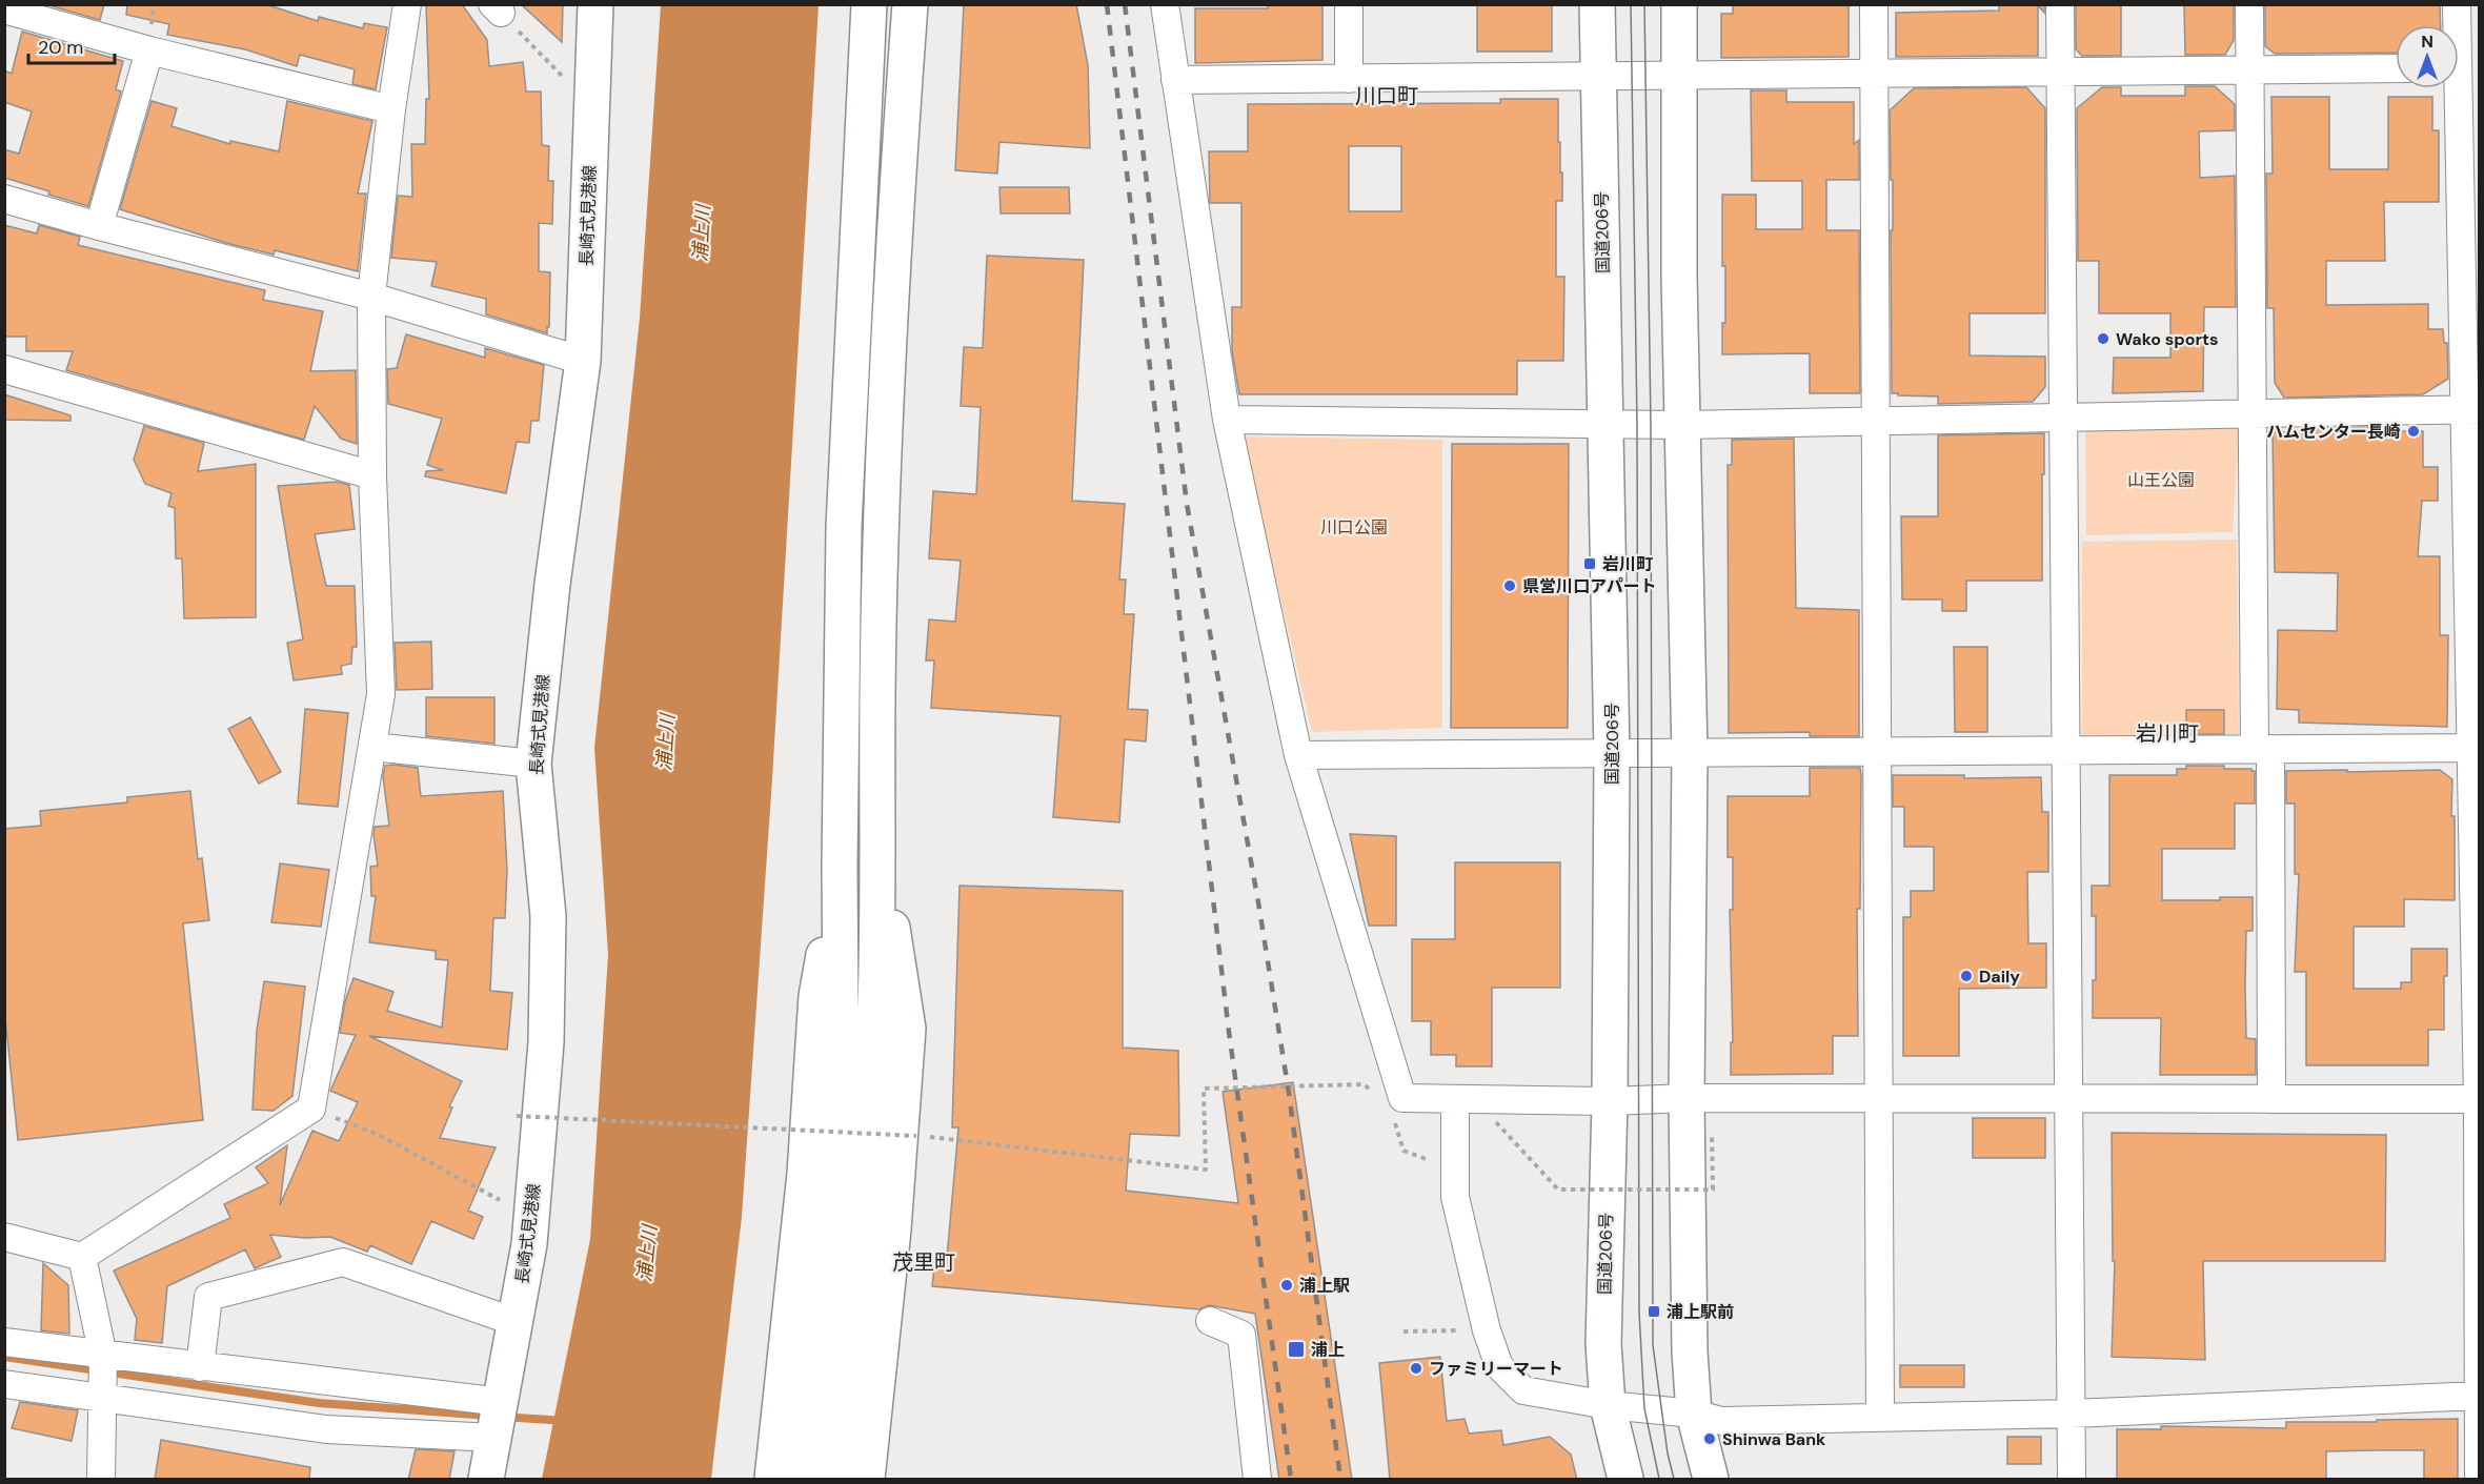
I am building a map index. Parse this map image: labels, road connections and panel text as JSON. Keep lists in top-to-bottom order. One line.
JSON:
{"streets":{"main road":["長崎式見港線","国道206号"]},"districts":["川口町","岩川町","茂里町"],"water":["浦上川"],"parks":["山王公園","川口公園"],"places":{"other":["Wako sports","ハムセンター長崎","県営川口アパート","Daily","浦上駅","ファミリーマート","Shinwa Bank"],"transit":["岩川町","浦上駅前","浦上"]},"scale_bar":"20 m","north":"top"}
